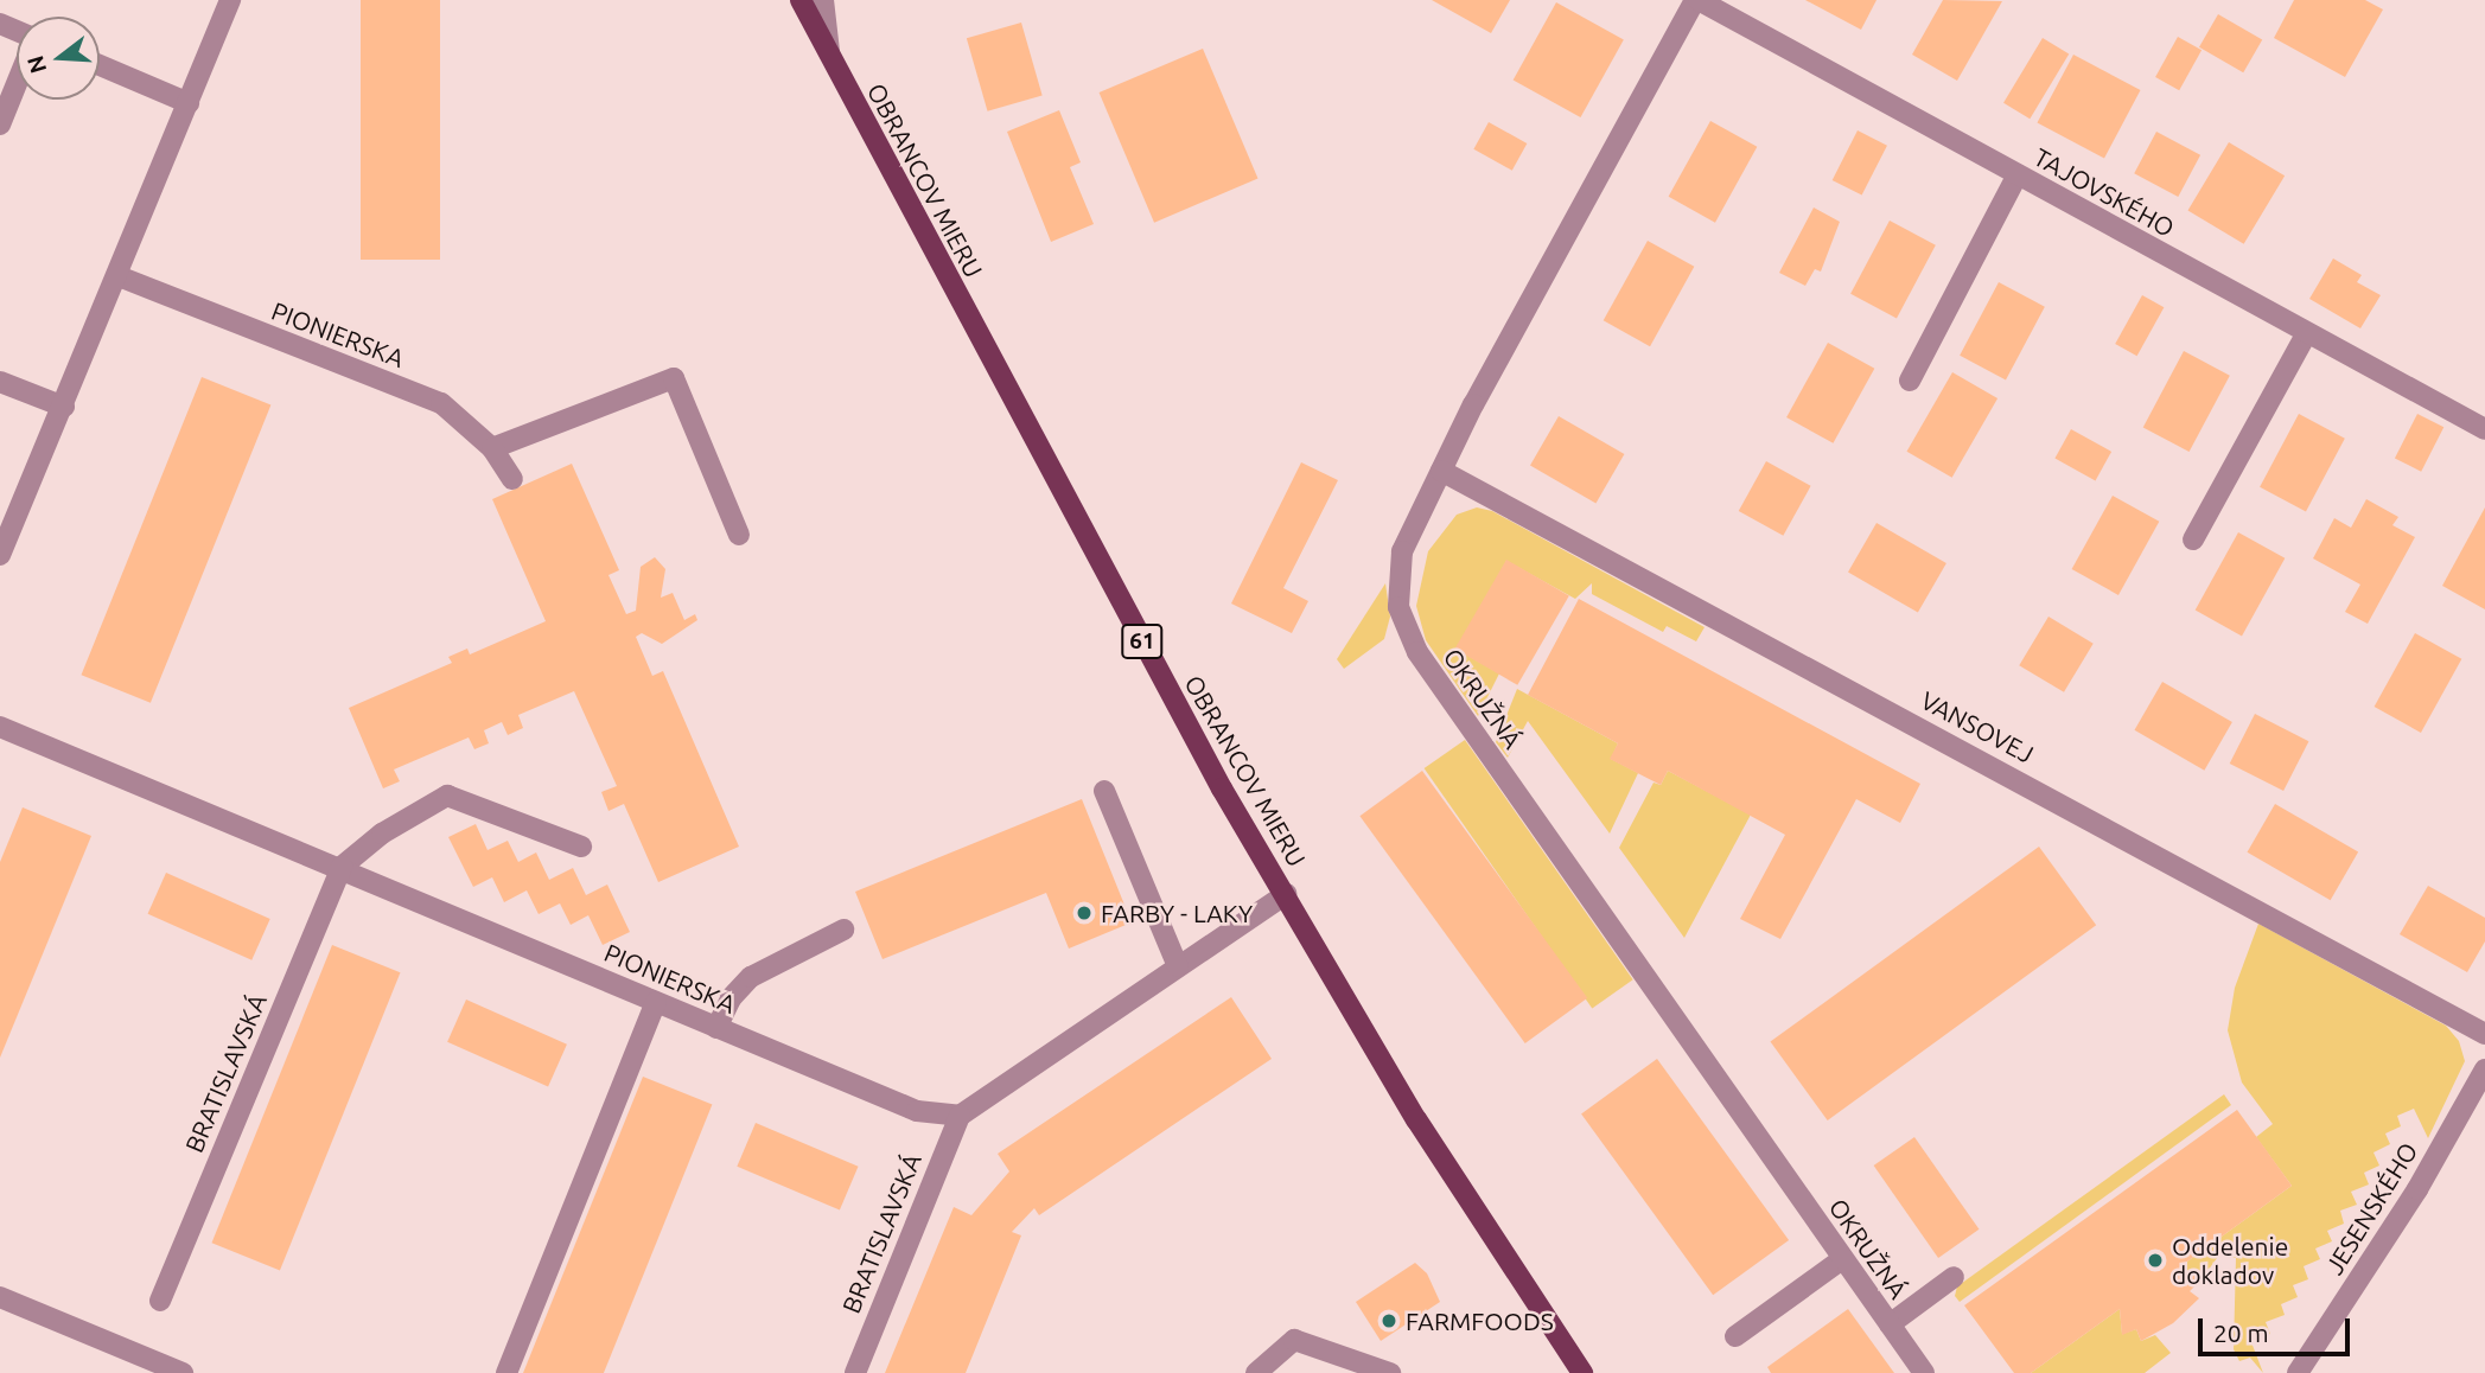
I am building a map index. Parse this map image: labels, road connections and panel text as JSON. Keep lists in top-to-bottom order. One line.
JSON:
{"streets":{"main road":["OBRANCOV MIERU","61"],"street":["TAJOVSKÉHO","PIONIERSKA","OKRUŽNÁ","VANSOVEJ","BRATISLAVSKÁ","JESENSKÉHO"]},"crossings":[["TAJOVSKÉHO","OKRUŽNÁ"],["PIONIERSKA","BRATISLAVSKÁ"],["OKRUŽNÁ","VANSOVEJ"]],"places":["FARBY - LAKY","Oddelenie dokladov","FARMFOODS"],"scale_bar":"20 m","north":"left"}
